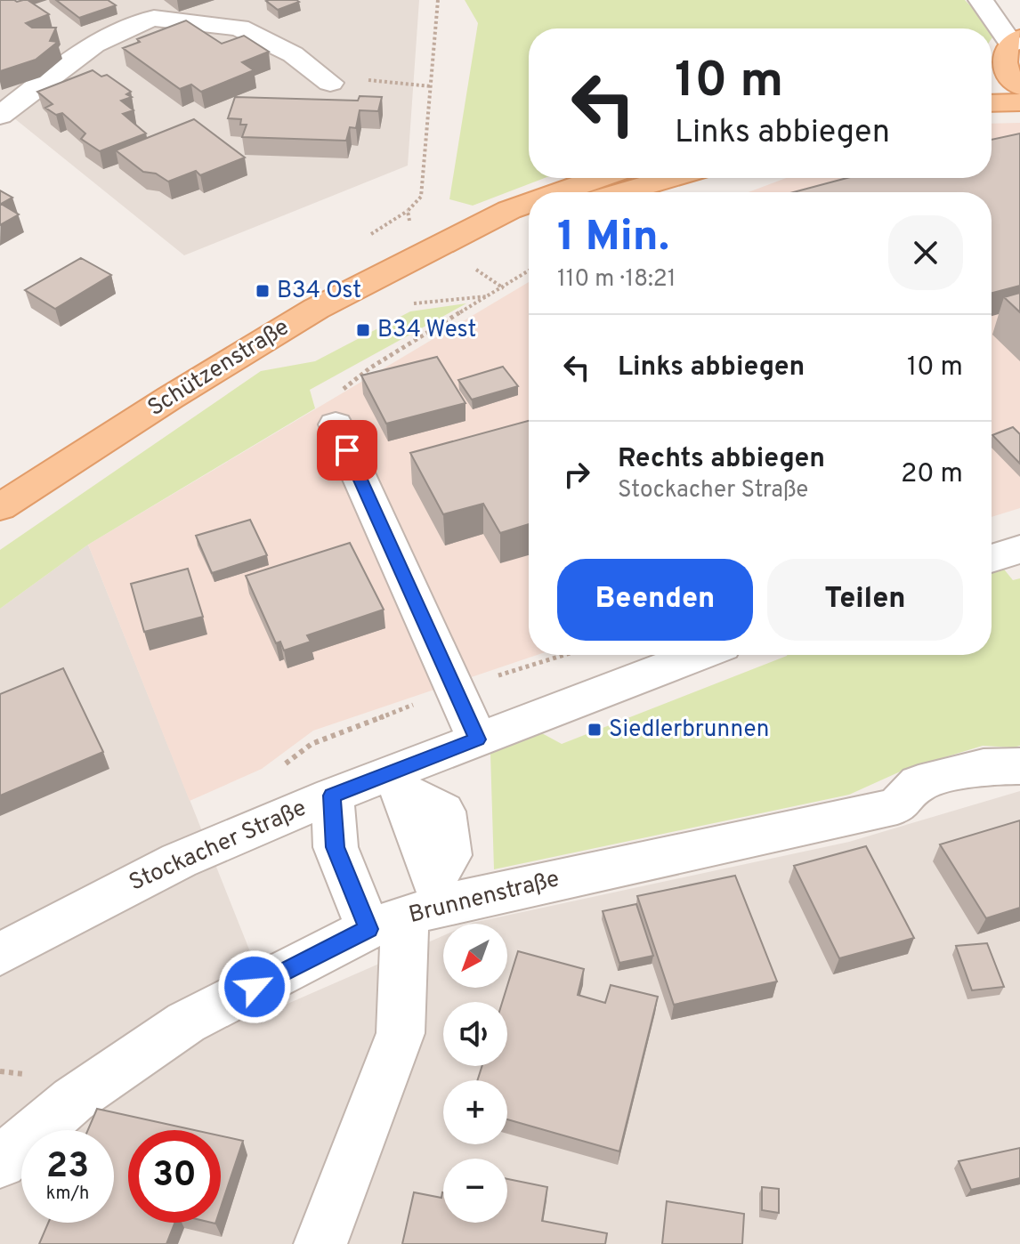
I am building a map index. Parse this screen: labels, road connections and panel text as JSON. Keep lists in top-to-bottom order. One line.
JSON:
{"streets":{"main road":["Schützenstraße"],"street":["Stockacher Straße","Brunnenstraße"]},"places":{"transit":["B34 Ost","B34 West","Siedlerbrunnen"]},"north":"bottom left","page":{"turn":["10 m","Links abbiegen"],"heading":["1 Min.","110 m · 18:21"],"list":[{"name":"Links abbiegen","value":"10 m"},{"name":"Rechts abbiegen","note":"Stockacher Straße","value":"20 m"}],"buttons":["Beenden","Teilen"],"map_buttons":["+","−"],"speed":"23 km/h","limit":"30"}}
